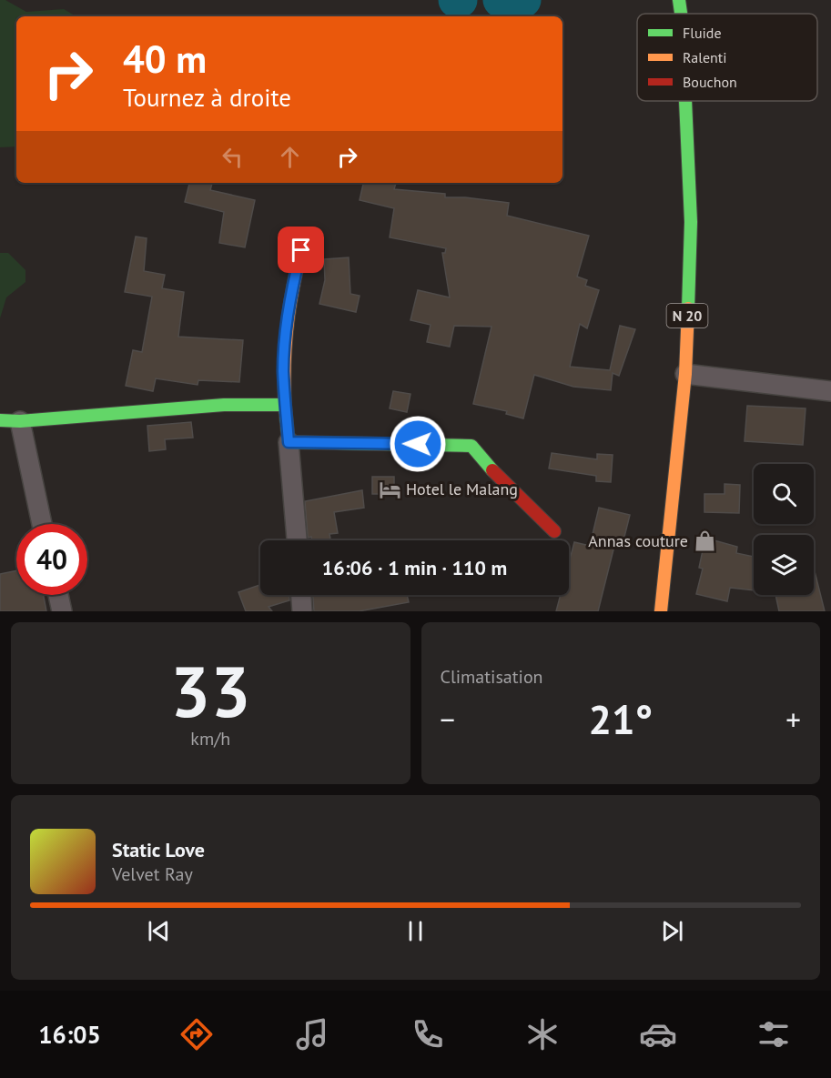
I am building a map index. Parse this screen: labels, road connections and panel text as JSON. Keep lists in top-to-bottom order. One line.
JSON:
{"streets":{"main road":["N 20"]},"places":{"hotel":["Hotel le Malang"],"shop":["Annas couture"]},"legend":["Fluide","Ralenti","Bouchon"],"page":{"turn":["40 m","Tournez à droite"],"limit":"40","trip":"16:06 · 1 min · 110 m","tile":[["33","km/h"],"Climatisation"],"heat":["−","21°","+"],"song":["Static Love","Velvet Ray"],"tabs":"16:05"}}
